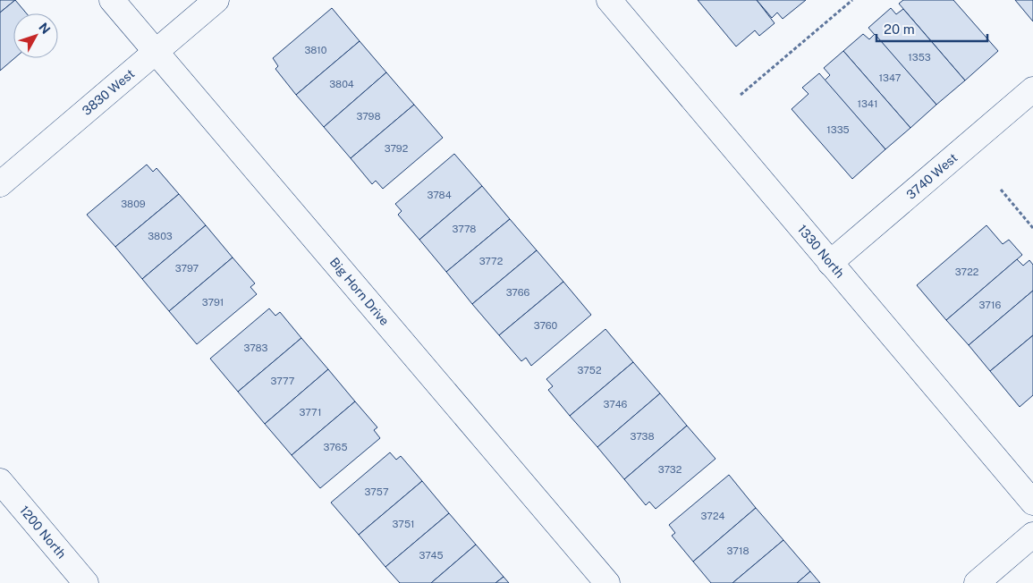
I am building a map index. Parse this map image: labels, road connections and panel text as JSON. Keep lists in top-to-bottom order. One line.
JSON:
{"streets":{"street":["3830 West","3740 West","1330 North","Big Horn Drive","1200 North"]},"crossings":[["3830 West","Big Horn Drive"],["3740 West","1330 North"]],"house_numbers":["3810","1353","1347","3804","1341","3798","1335","3792","3784","3809","3778","3803","3772","3797","3722","3766","3791","3716","3760","3783","3752","3777","3746","3771","3738","3765","3732","3757","3724","3751","3718","3745"],"scale_bar":"20 m","north":"top right"}
